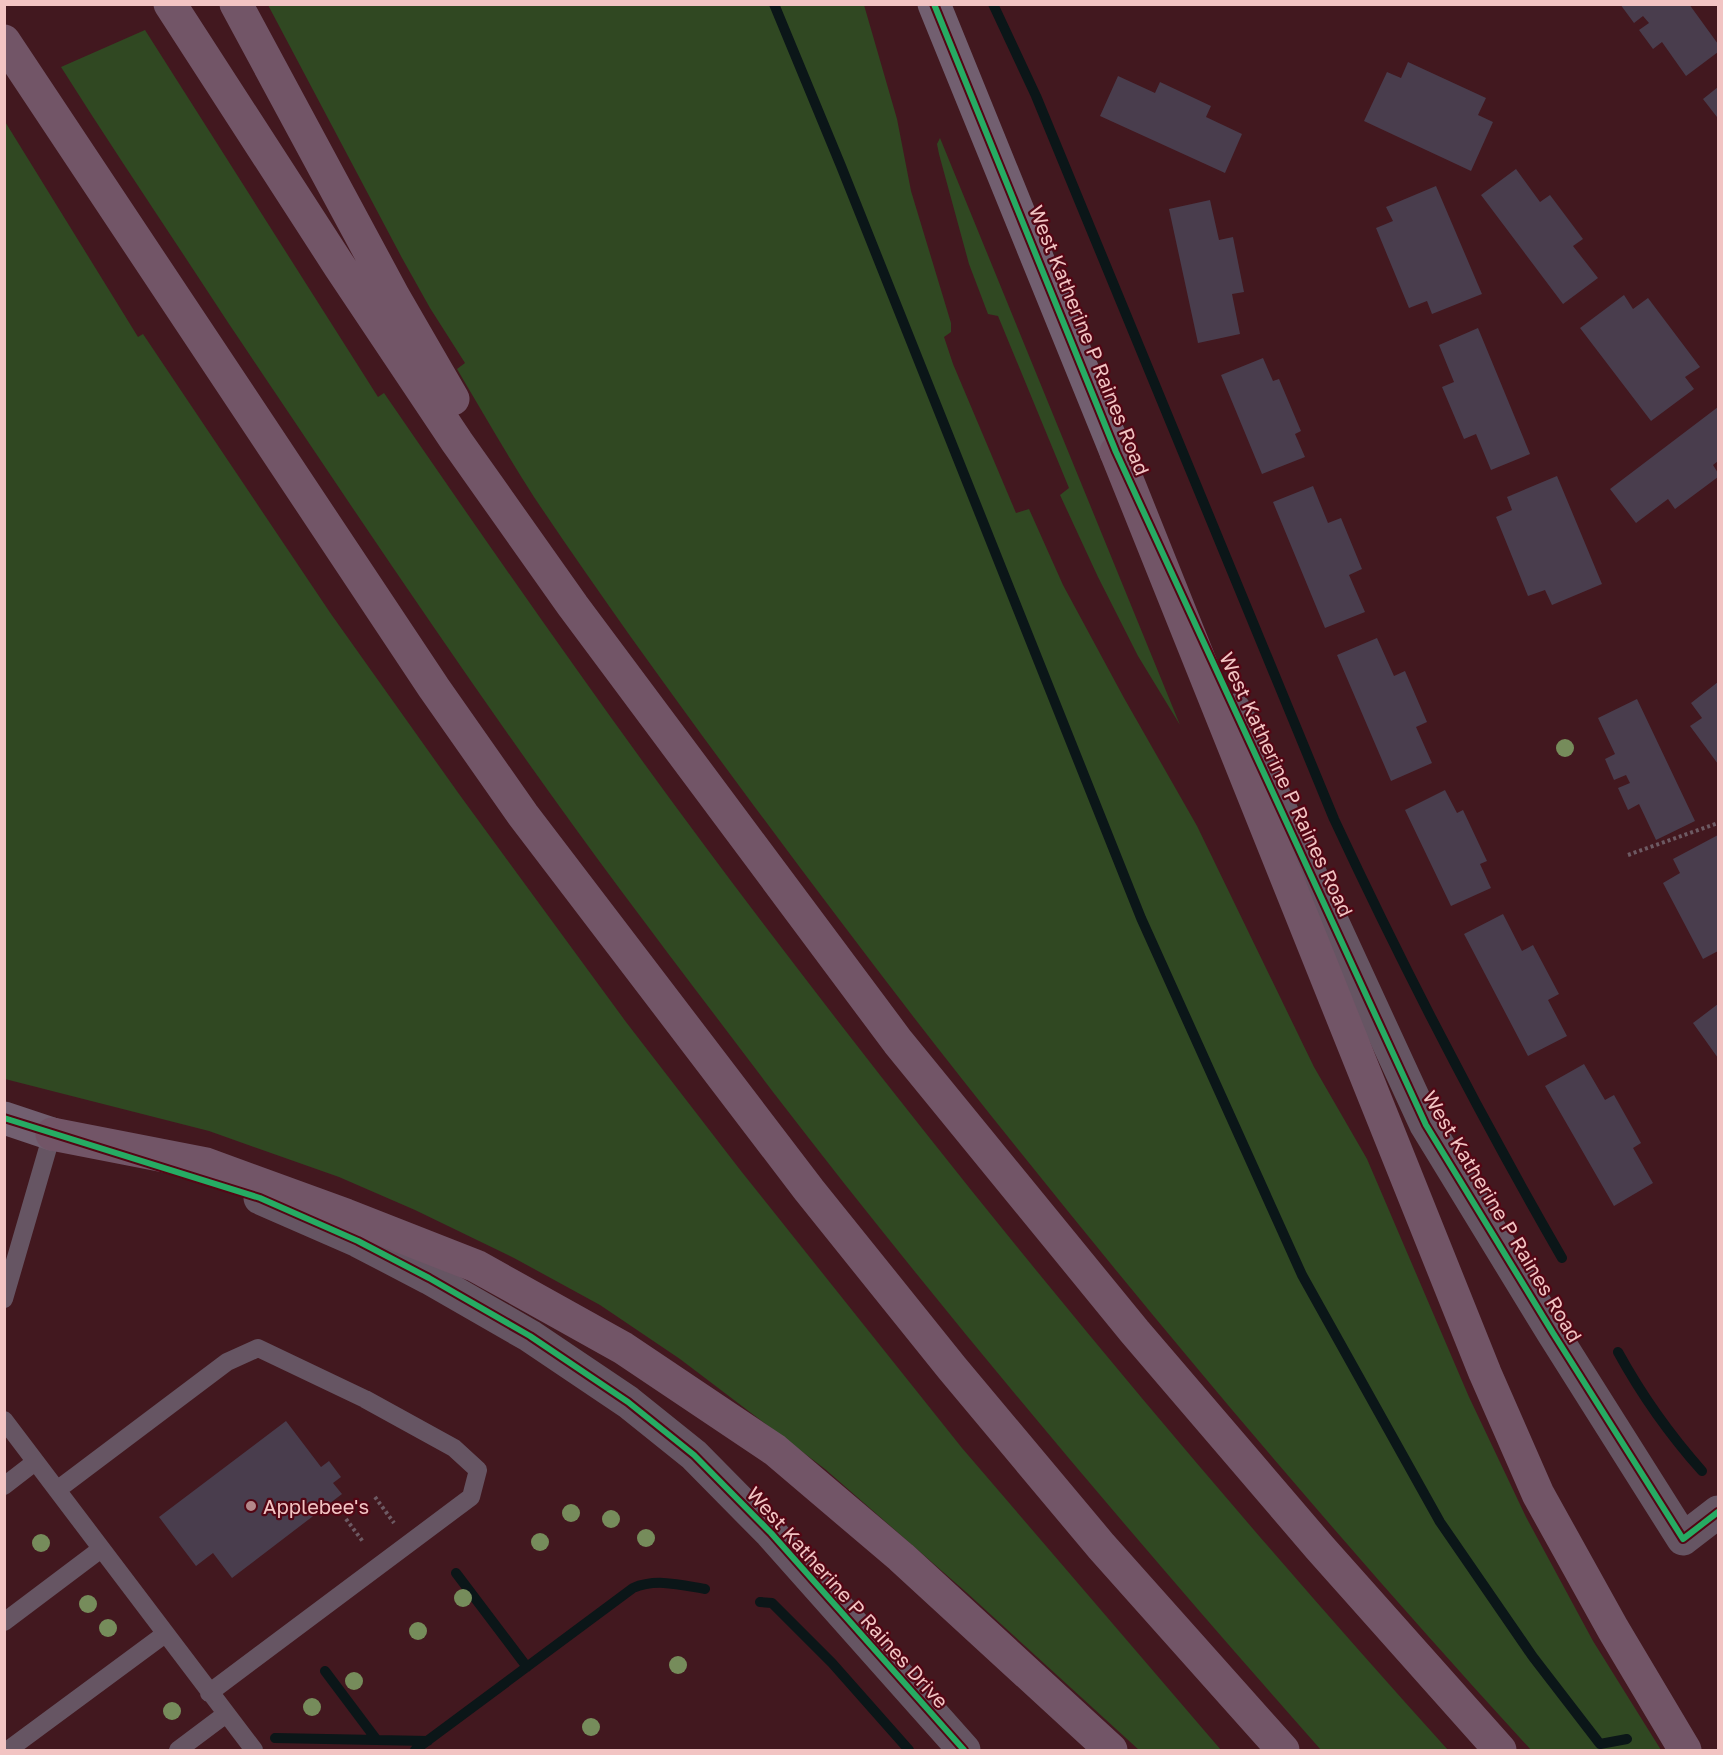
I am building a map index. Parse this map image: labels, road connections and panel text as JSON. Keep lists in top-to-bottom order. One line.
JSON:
{"streets":{"street":["West Katherine P Raines Road","West Katherine P Raines Drive"]},"places":["Applebee's"]}
